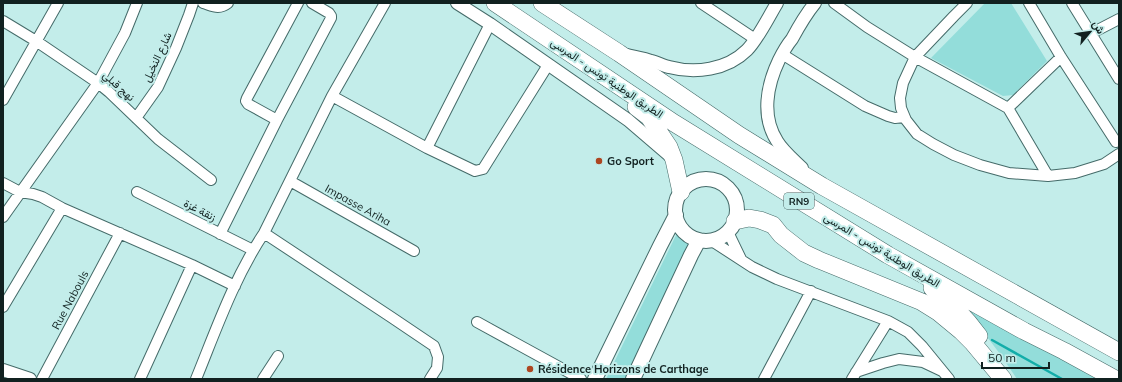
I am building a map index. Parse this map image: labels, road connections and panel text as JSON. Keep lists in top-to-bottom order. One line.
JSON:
{"streets":{"highway":["الطريق الوطنية تونس - المرسى","RN9"],"street":["شارع النخيل","نهج قبلي","Impasse Ariha","زنقة غزة","Rue Nabouls"]},"crossings":[["شارع النخيل","نهج قبلي"]],"places":["Go Sport","Résidence Horizons de Carthage"],"scale_bar":"50 m","north":"top right"}
